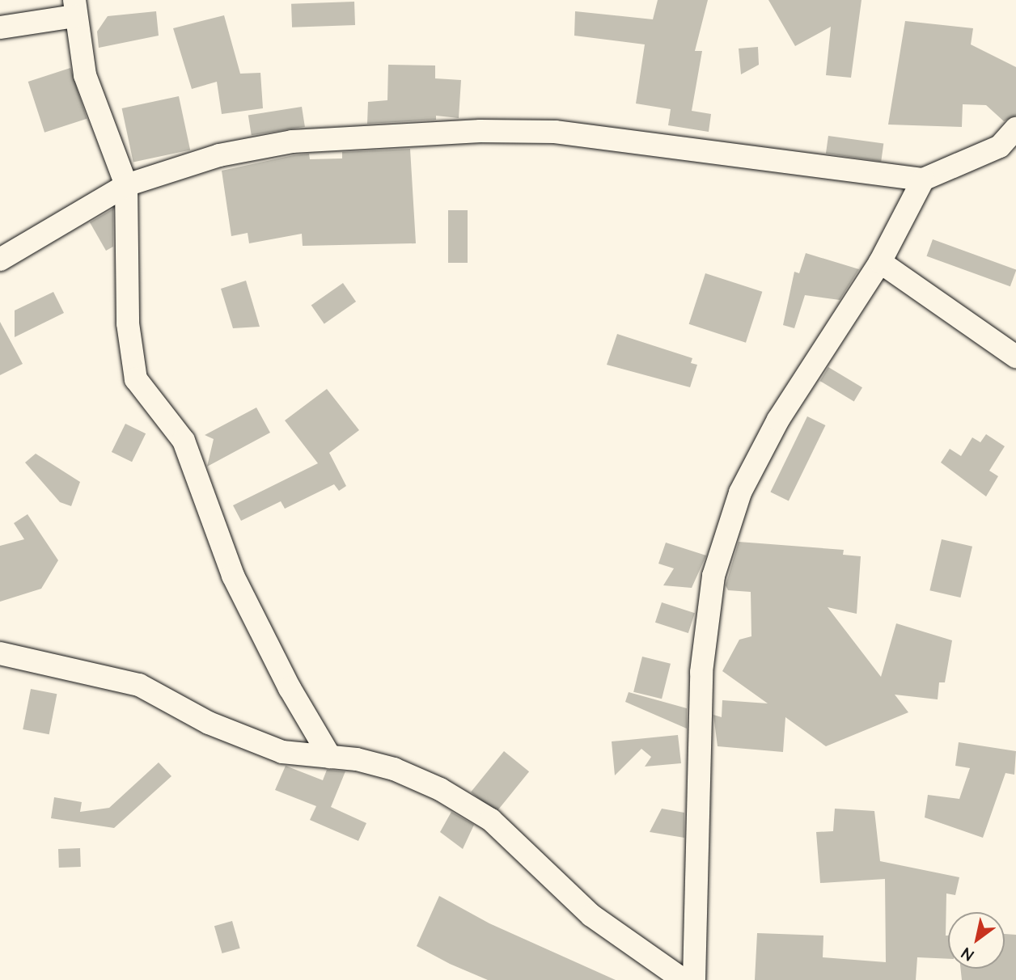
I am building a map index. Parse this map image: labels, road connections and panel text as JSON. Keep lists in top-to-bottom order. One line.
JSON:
{"north":"bottom left"}
